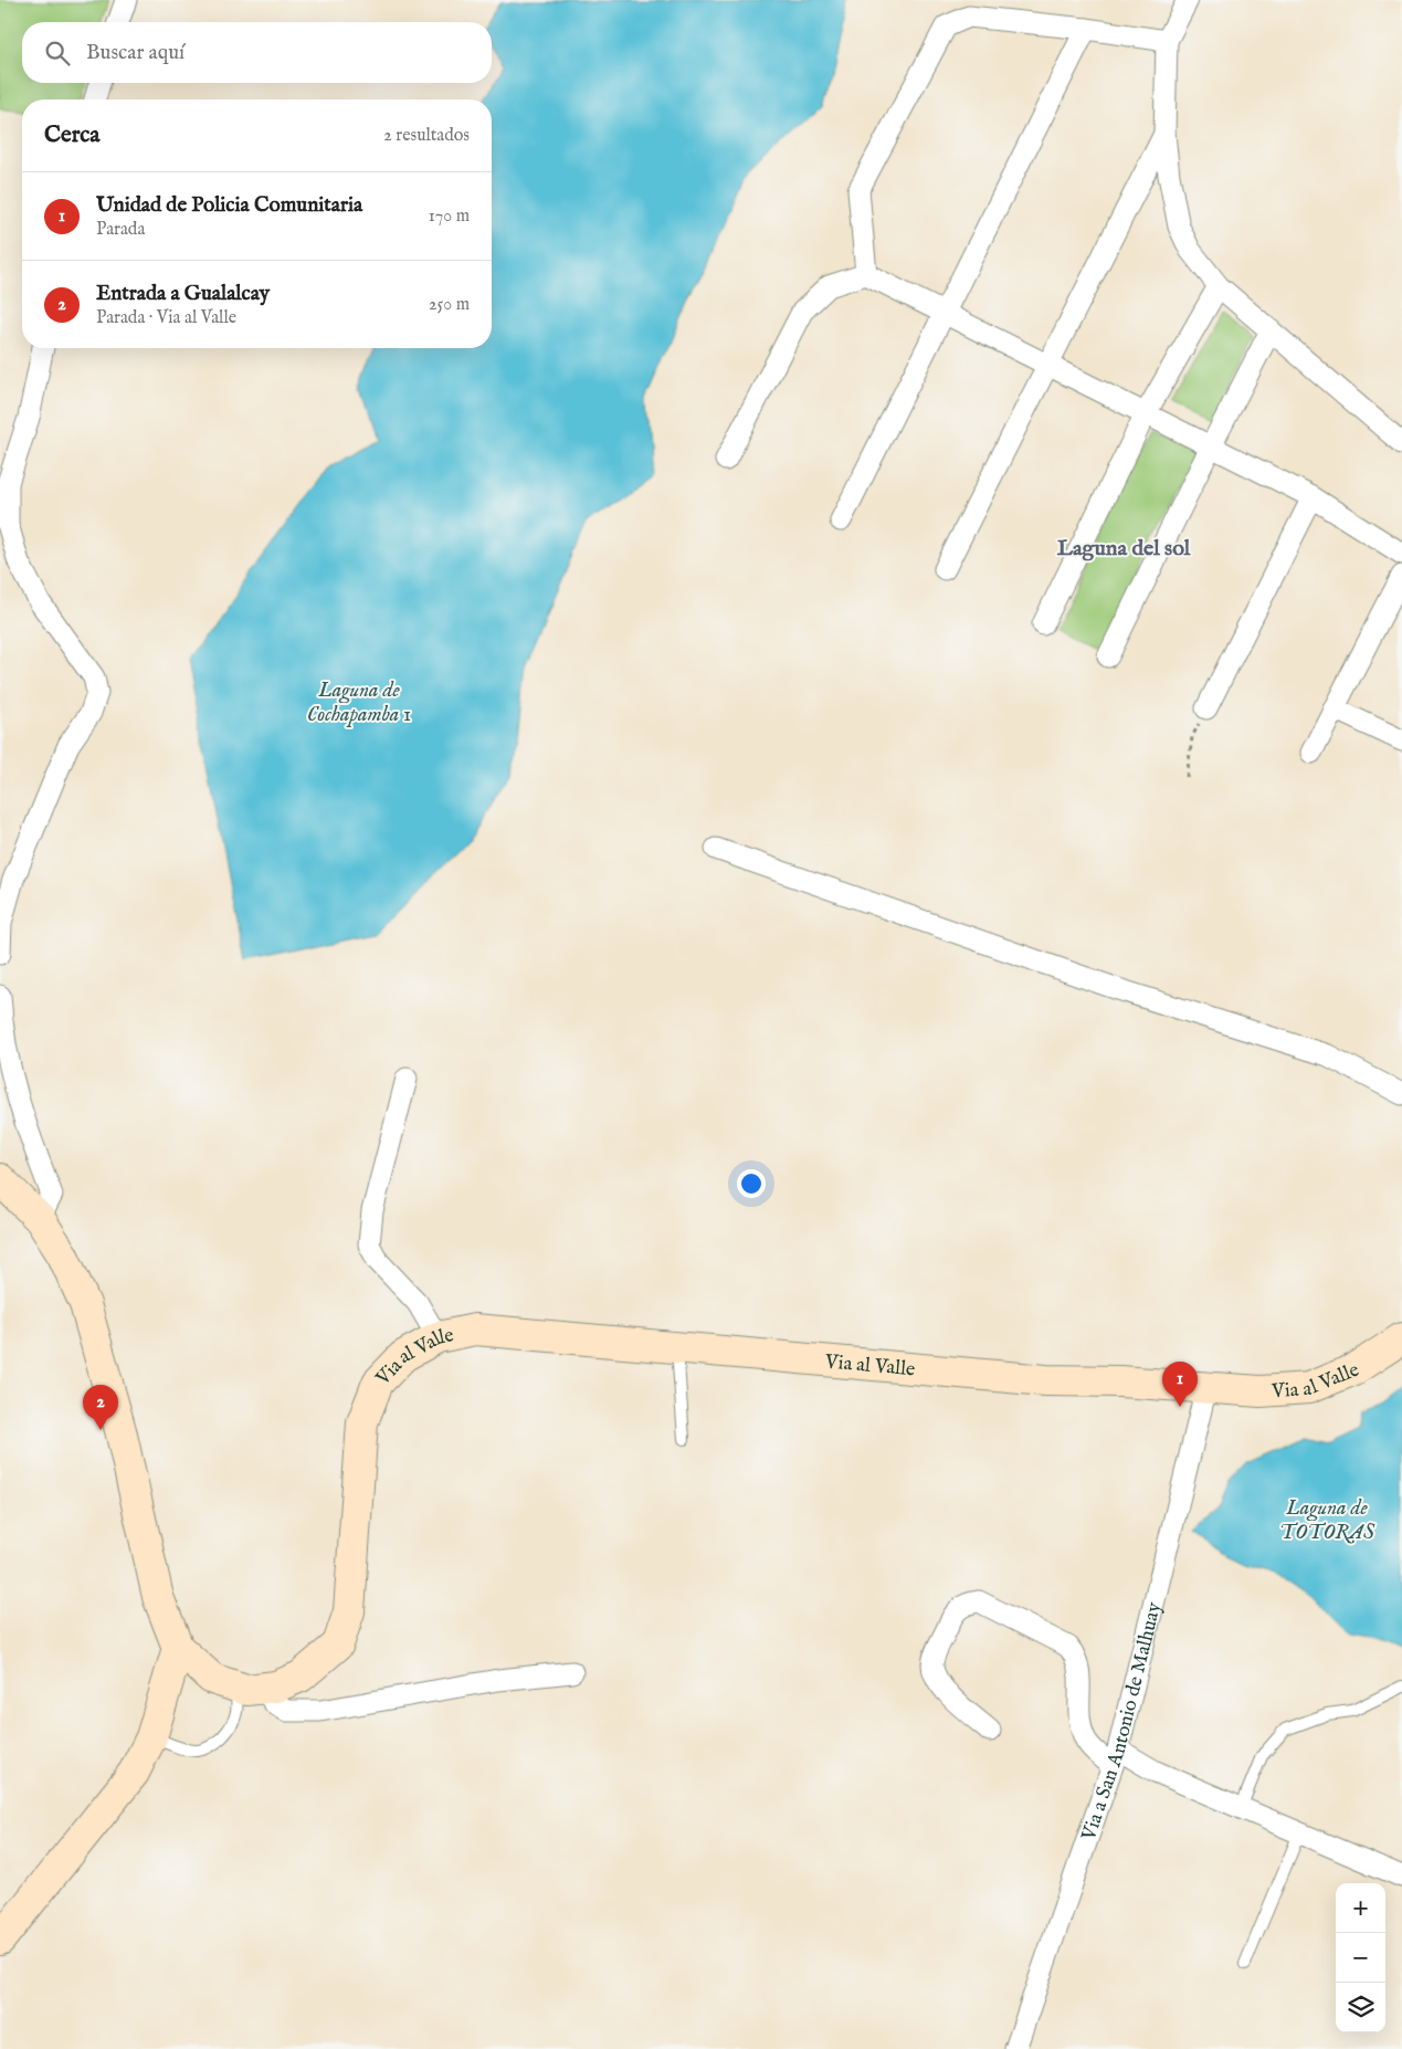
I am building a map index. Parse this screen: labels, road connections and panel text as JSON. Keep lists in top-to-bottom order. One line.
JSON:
{"streets":{"main road":["Via al Valle"],"street":["Via a San Antonio de Malhuay"]},"crossings":[["Via al Valle","Via a San Antonio de Malhuay"]],"districts":["Laguna del sol"],"water":["Laguna de Cochapamba 1","Laguna de TOTORAS"],"page":{"search":"Buscar aquí","heading":["Cerca","2 resultados"],"list":[{"mark":"1","name":"Unidad de Policia Comunitaria","note":"Parada","value":"170 m"},{"mark":"2","name":"Entrada a Gualalcay","note":"Parada · Via al Valle","value":"250 m"}],"pins":["1","2"],"map_buttons":["+","−"]}}
